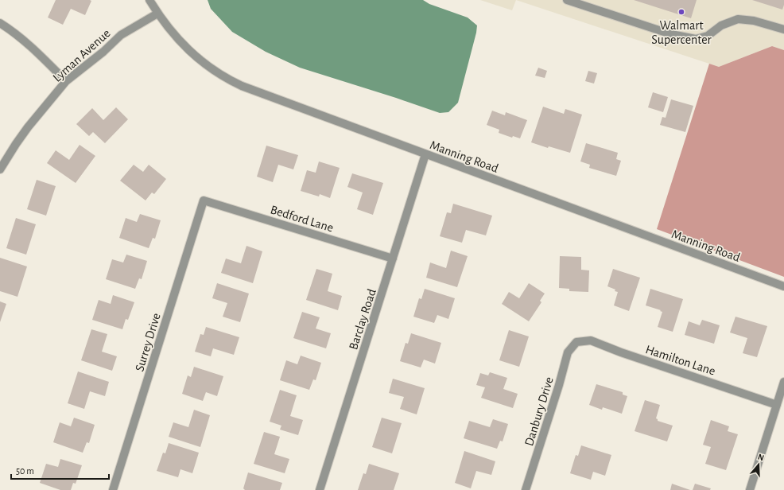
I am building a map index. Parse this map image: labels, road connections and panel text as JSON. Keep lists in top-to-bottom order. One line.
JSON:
{"streets":{"street":["Lyman Avenue","Manning Road","Bedford Lane","Barclay Road","Surrey Drive","Hamilton Lane","Danbury Drive"]},"crossings":[["Lyman Avenue","Manning Road"],["Manning Road","Barclay Road"],["Bedford Lane","Barclay Road"],["Bedford Lane","Surrey Drive"],["Hamilton Lane","Danbury Drive"]],"places":["Walmart Supercenter"],"scale_bar":"50 m","north":"top"}
